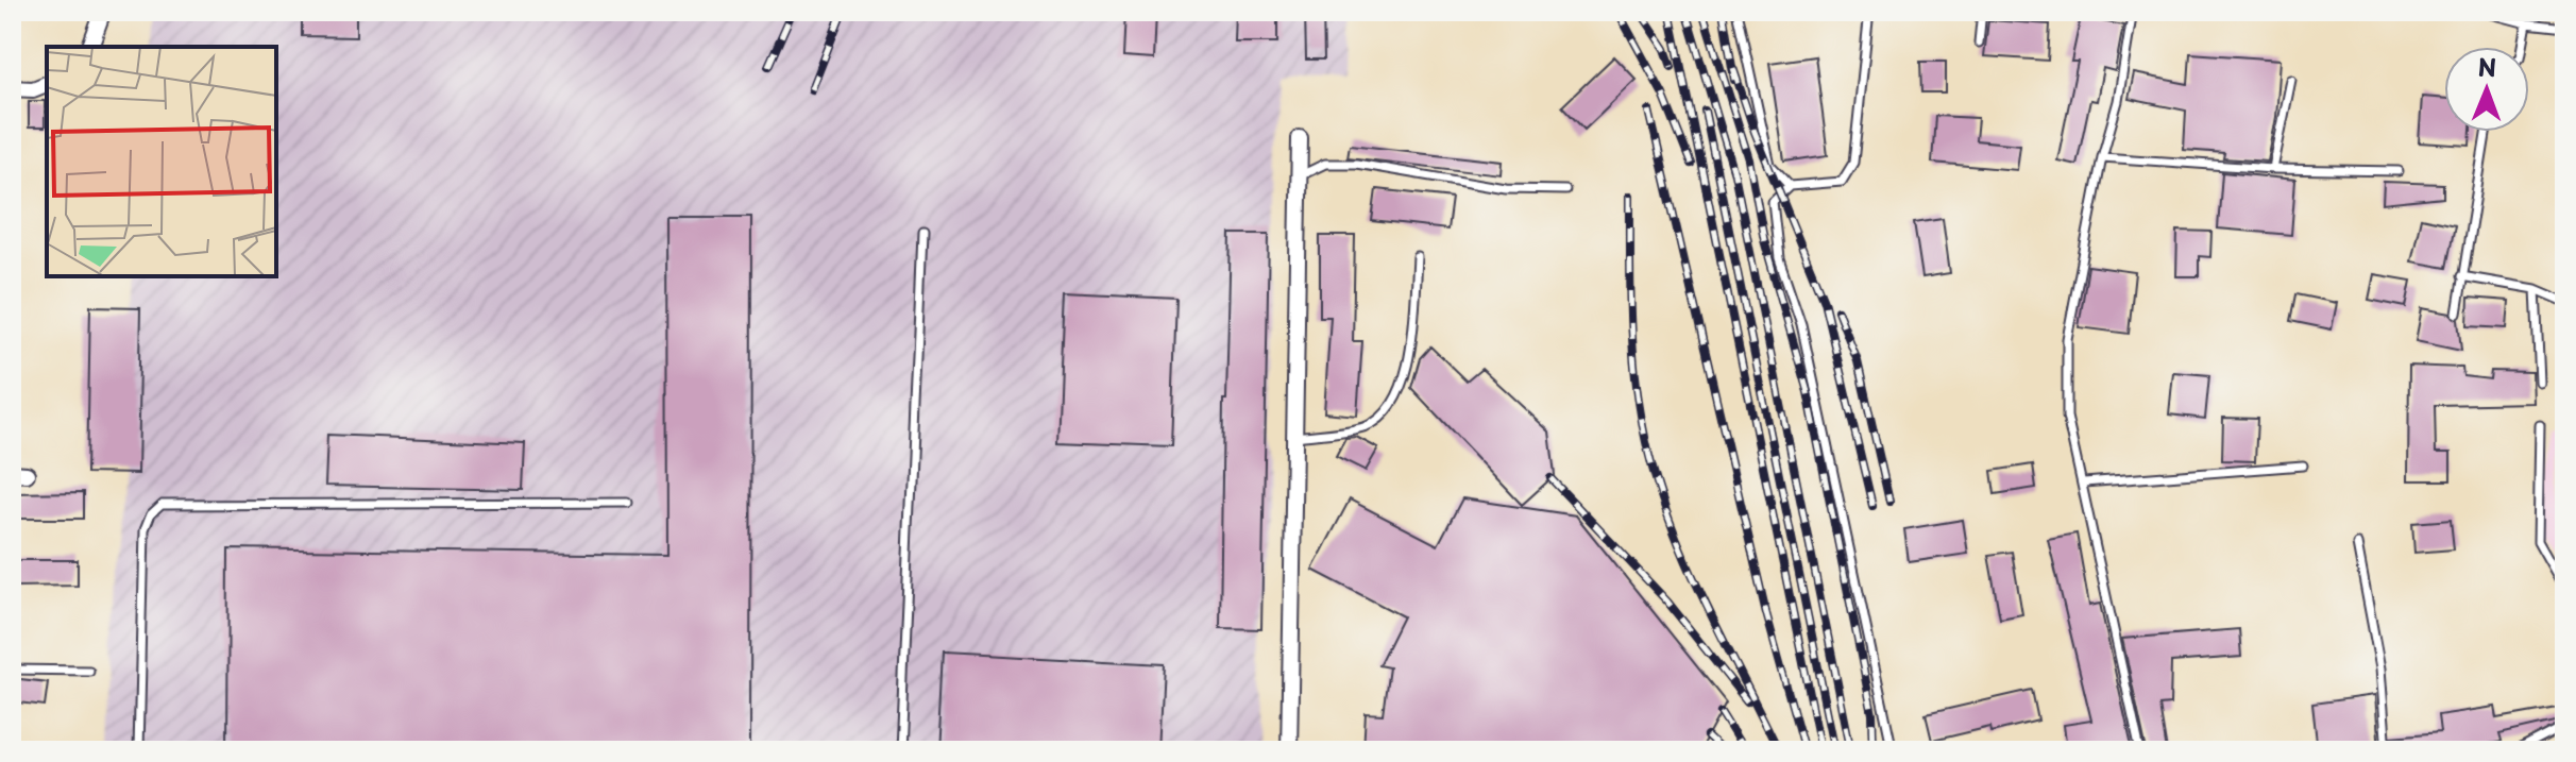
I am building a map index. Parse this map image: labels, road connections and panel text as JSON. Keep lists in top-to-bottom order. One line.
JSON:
{"north":"top"}
